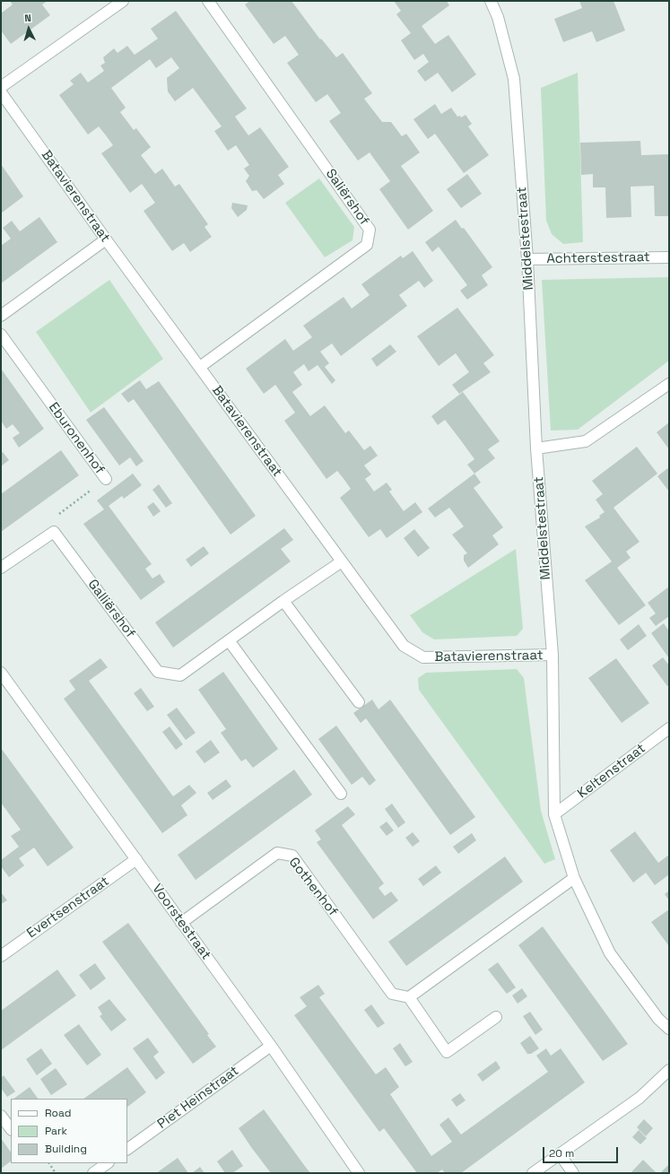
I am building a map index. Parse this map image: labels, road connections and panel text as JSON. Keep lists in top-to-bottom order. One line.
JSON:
{"streets":{"street":["Batavierenstraat","Saliërshof","Middelstestraat","Achterstestraat","Eburonenhof","Galliërshof","Keltenstraat","Gothenhof","Evertsenstraat","Voorstestraat","Piet Heinstraat"]},"crossings":[["Batavierenstraat","Saliërshof"],["Batavierenstraat","Middelstestraat"],["Batavierenstraat","Galliërshof"],["Middelstestraat","Achterstestraat"],["Middelstestraat","Keltenstraat"],["Eburonenhof","Galliërshof"],["Gothenhof","Voorstestraat"],["Evertsenstraat","Voorstestraat"],["Voorstestraat","Piet Heinstraat"]],"legend":["Road","Park","Building"],"scale_bar":"20 m","north":"top"}
